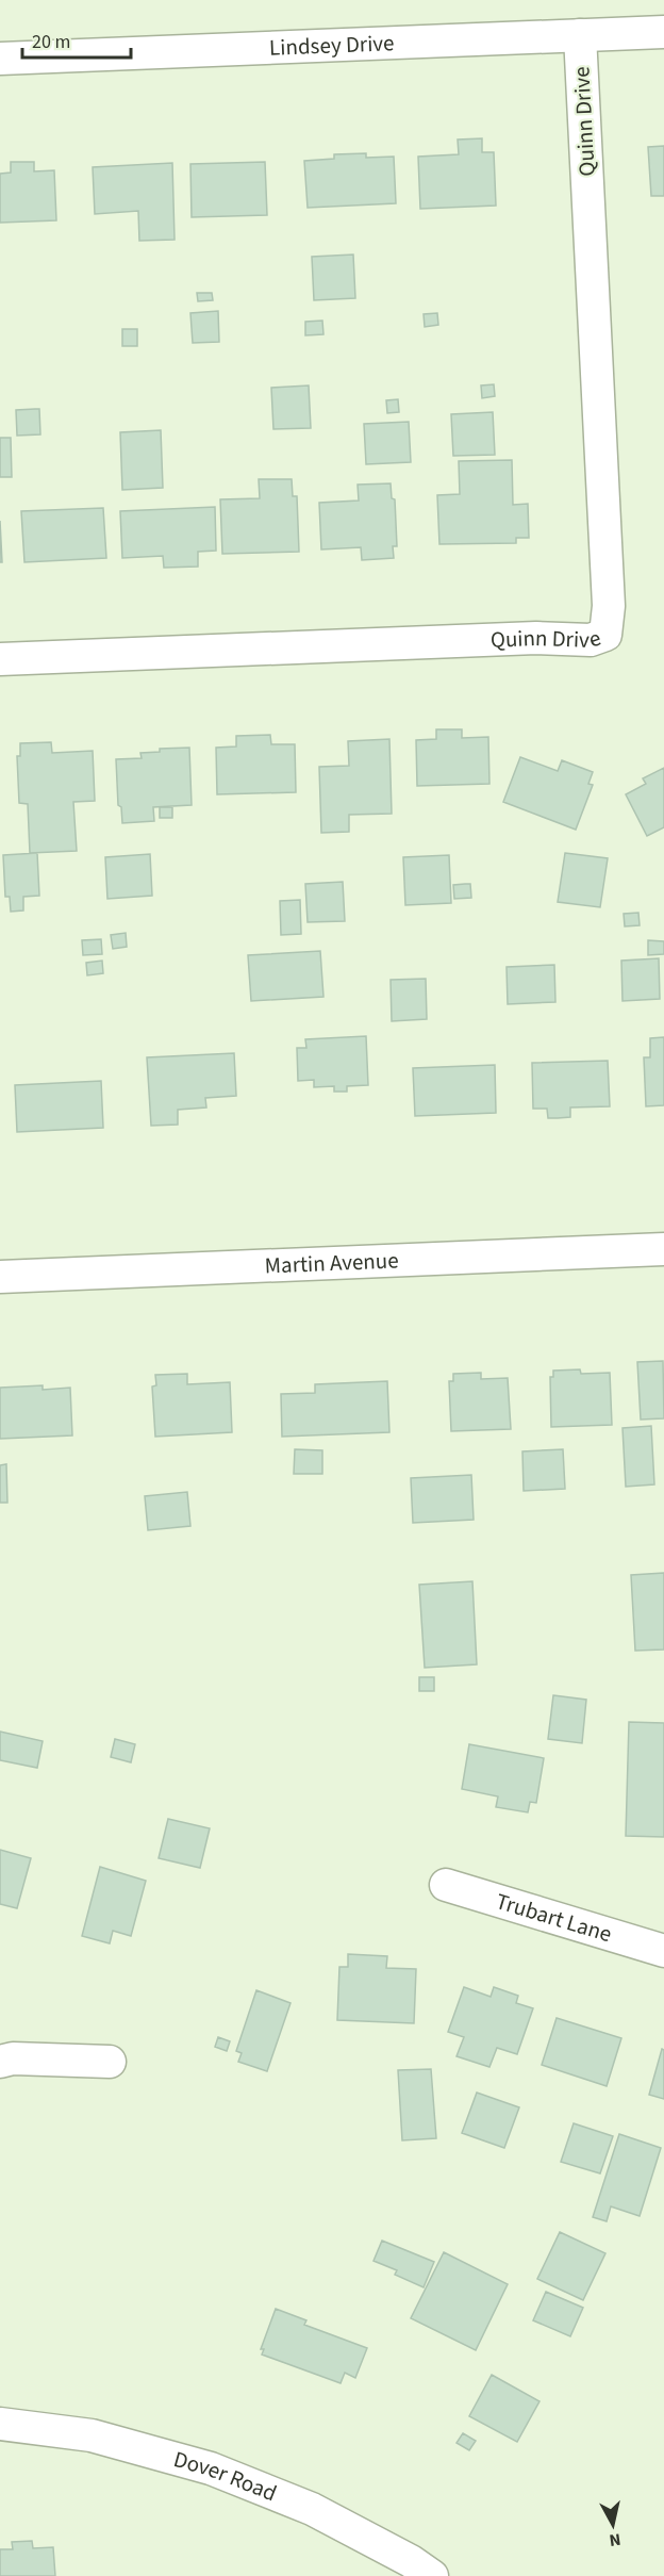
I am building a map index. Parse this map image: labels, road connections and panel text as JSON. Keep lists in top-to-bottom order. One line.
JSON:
{"streets":{"street":["Lindsey Drive","Quinn Drive","Martin Avenue","Trubart Lane","Dover Road"]},"crossings":[["Lindsey Drive","Quinn Drive"]],"scale_bar":"20 m","north":"bottom"}
